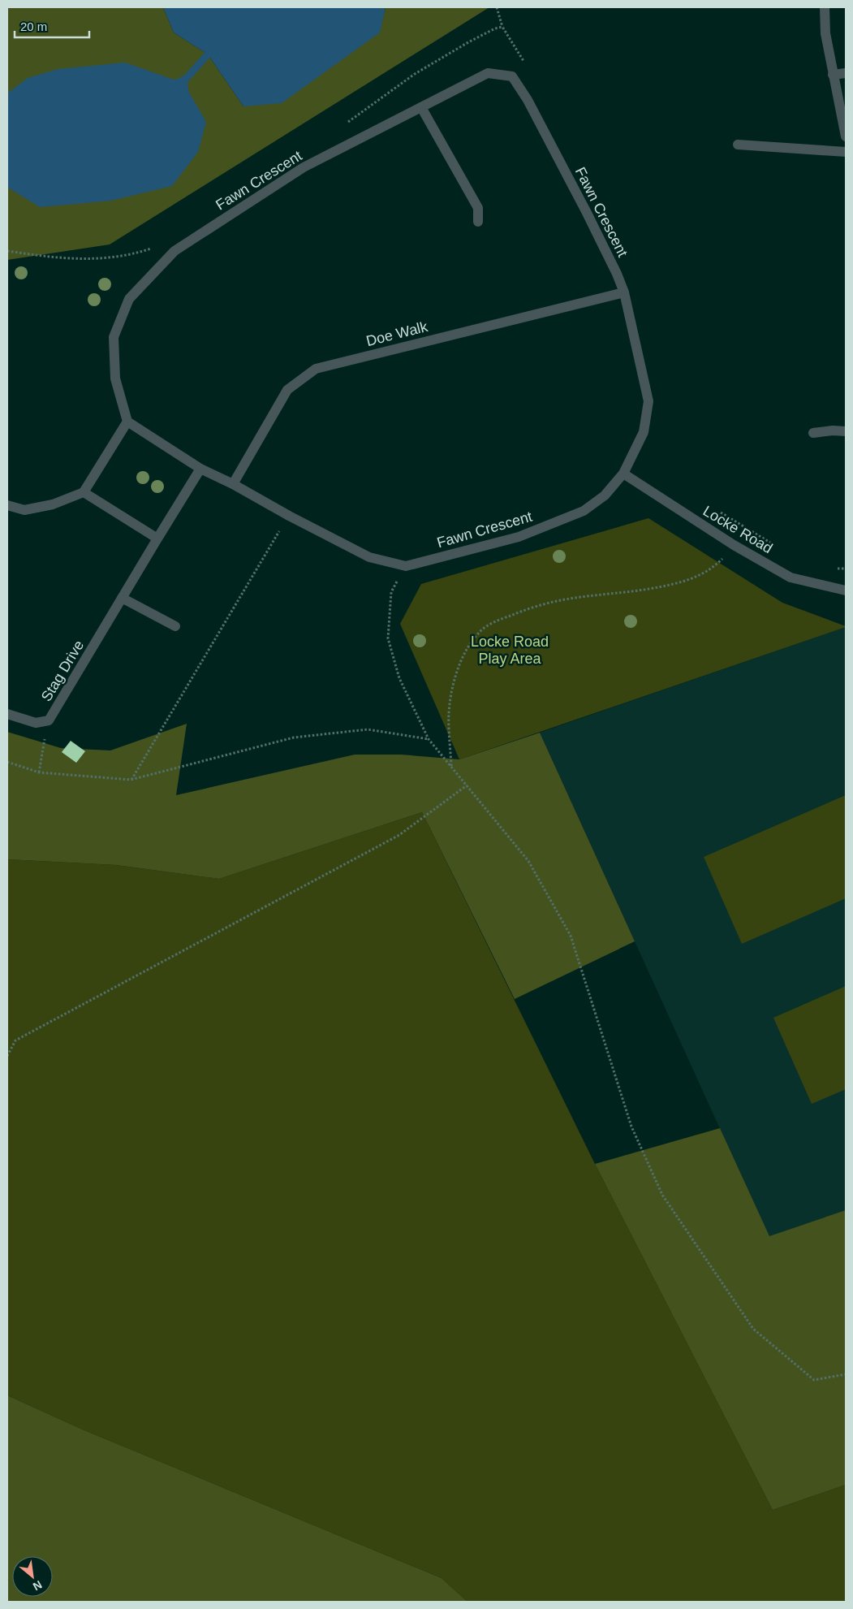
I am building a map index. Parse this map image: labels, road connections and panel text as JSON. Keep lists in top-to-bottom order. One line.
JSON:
{"streets":{"street":["Fawn Crescent","Doe Walk","Locke Road","Stag Drive"]},"crossings":[["Fawn Crescent","Doe Walk"],["Fawn Crescent","Locke Road"],["Fawn Crescent","Stag Drive"]],"parks":["Locke Road Play Area"],"scale_bar":"20 m","north":"bottom right"}
